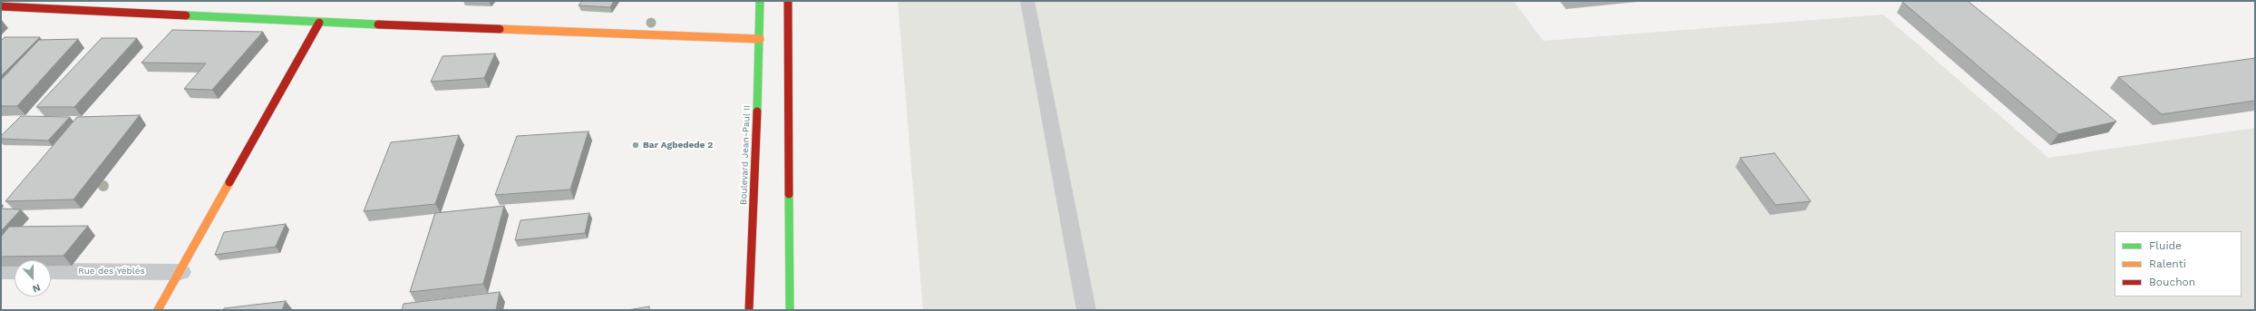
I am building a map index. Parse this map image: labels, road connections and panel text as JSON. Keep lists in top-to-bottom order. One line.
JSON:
{"streets":{"street":["Boulevard Jean-Paul II","Rue des Yéblés"]},"places":["Bar Agbedede 2"],"legend":["Fluide","Ralenti","Bouchon"],"north":"bottom"}
